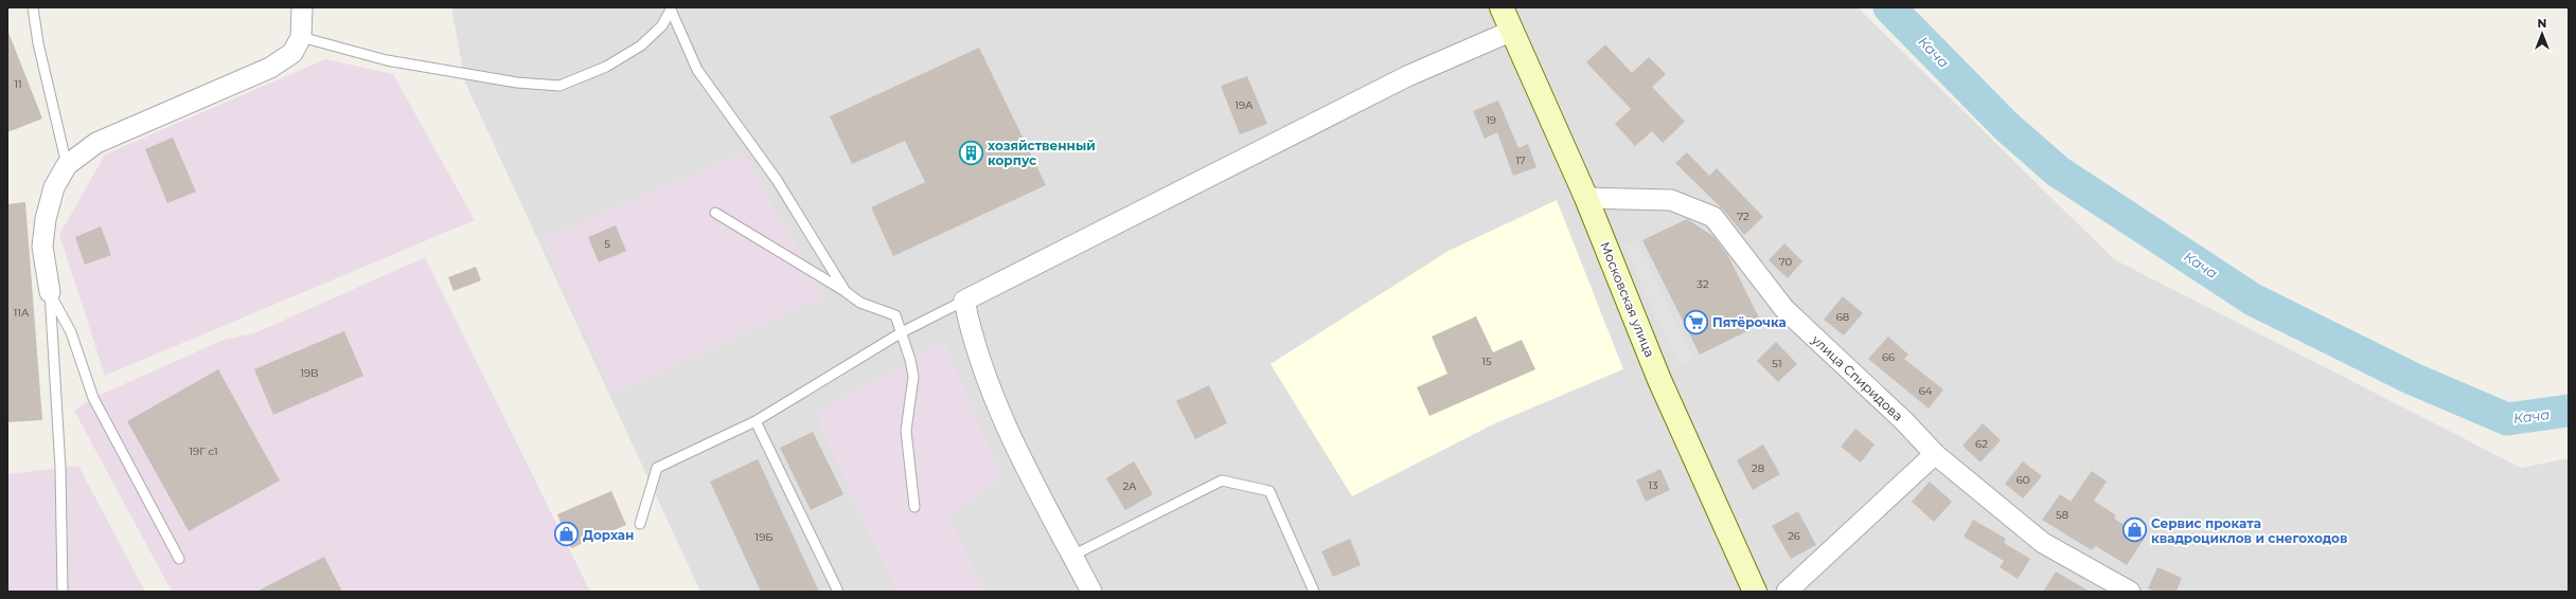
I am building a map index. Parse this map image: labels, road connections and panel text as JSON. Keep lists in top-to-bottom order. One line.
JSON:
{"streets":{"street":["Московская улица","улица Спиридова"]},"crossings":[["Московская улица","улица Спиридова"]],"water":["Кача"],"places":{"building":["хозяйственный корпус"],"supermarket":["Пятёрочка"],"shop":["Сервис проката квадроциклов и снегоходов","Дорхан"]},"house_numbers":["11","19А","19","17","72","5","70","32","11А","68","66","15","51","19В","64","62","19Г с1","28","60","13","2А","58","26","19Б"],"north":"top"}
